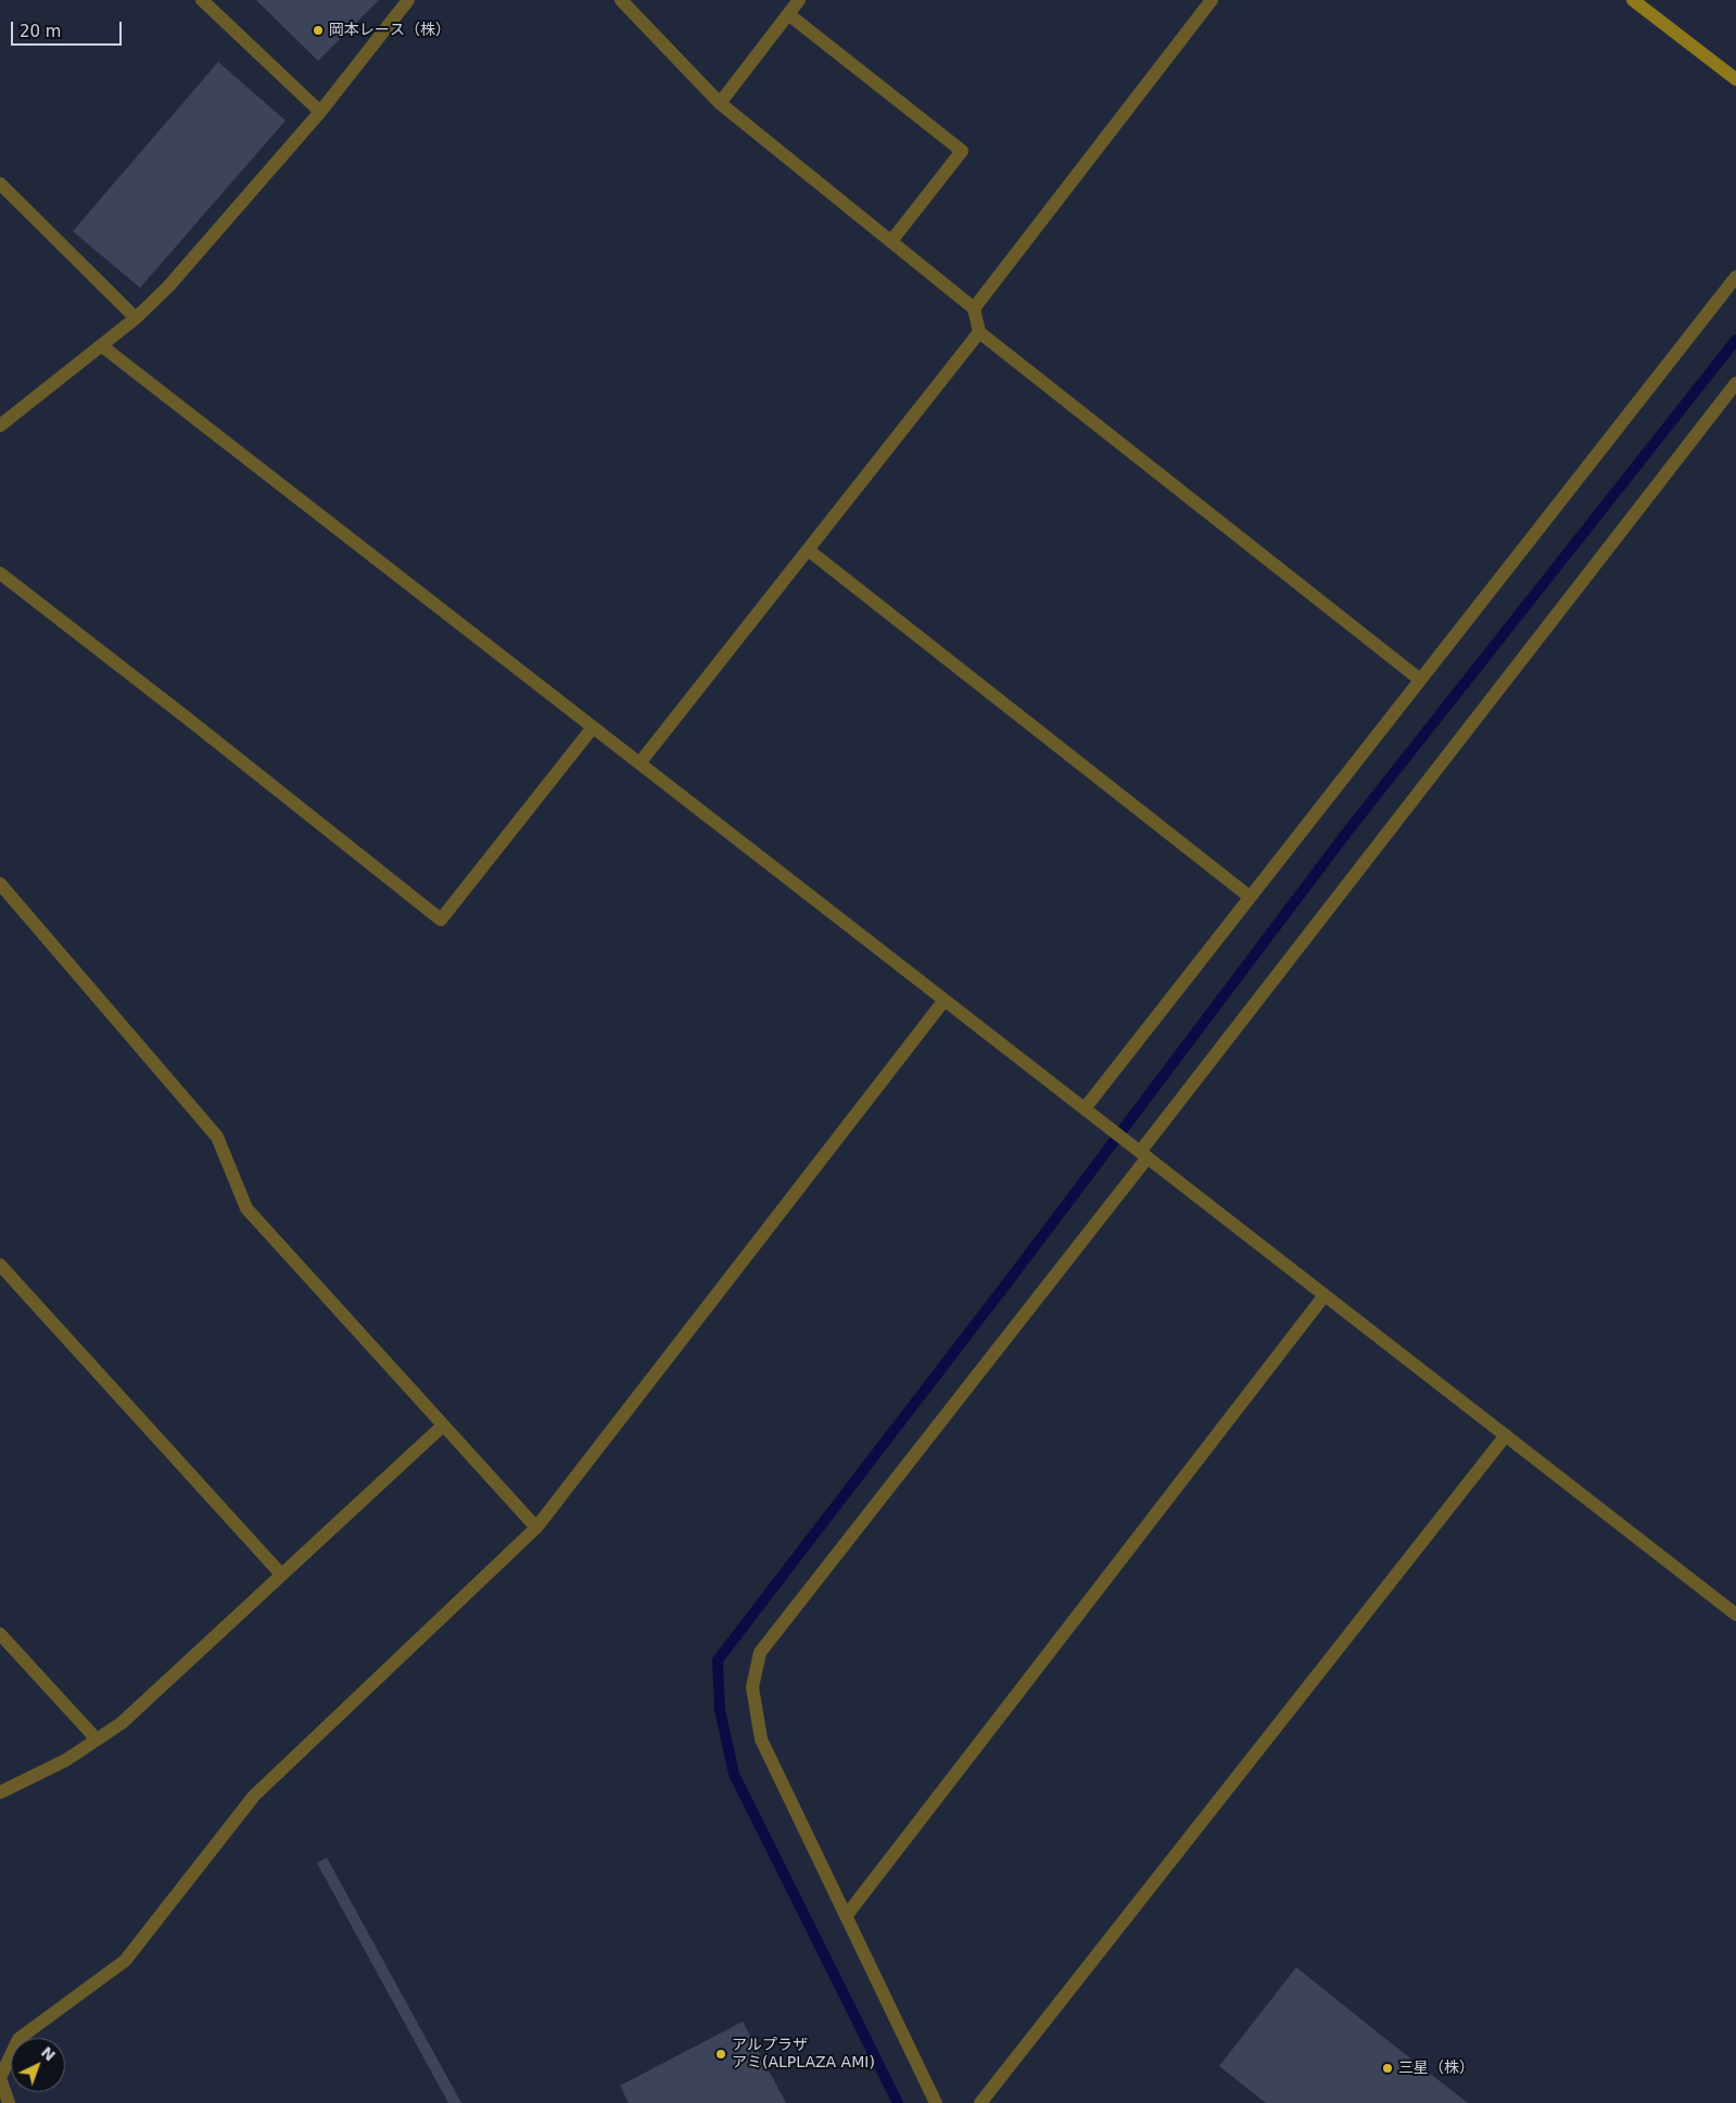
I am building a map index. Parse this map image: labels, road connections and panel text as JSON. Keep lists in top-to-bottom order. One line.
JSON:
{"places":["岡本レース（株）","アルプラザ アミ(ALPLAZA AMI)","三星（株）"],"scale_bar":"20 m","north":"top right"}
